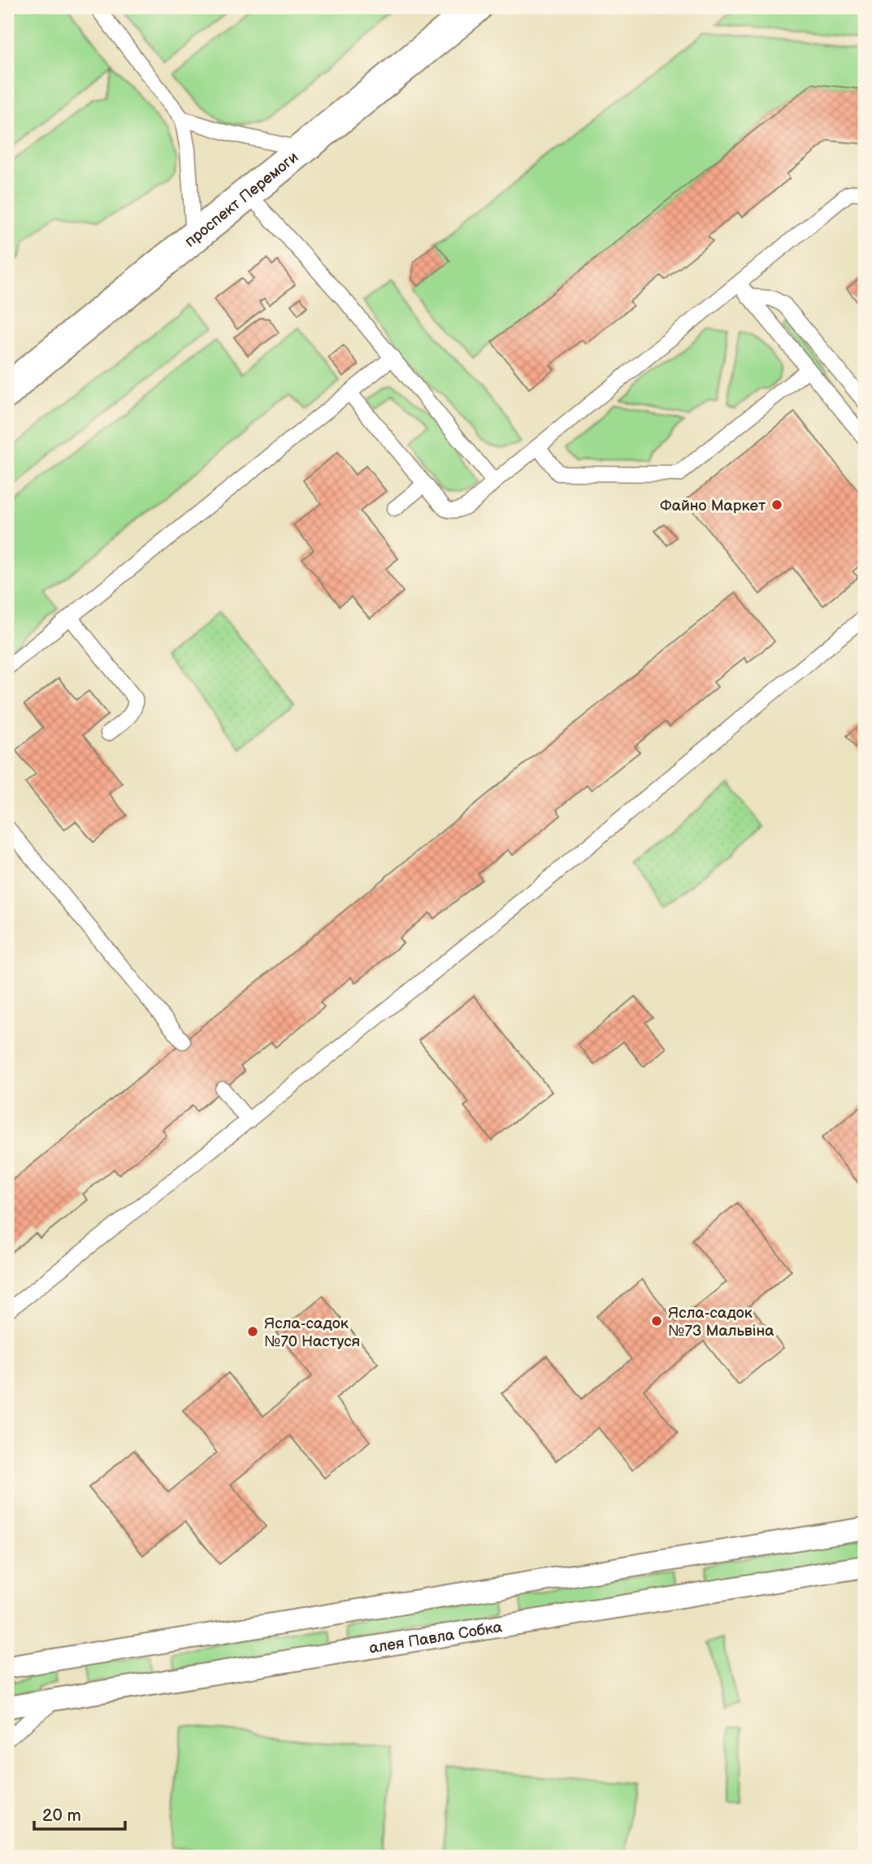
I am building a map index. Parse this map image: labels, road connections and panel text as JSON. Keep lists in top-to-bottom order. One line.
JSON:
{"streets":{"main road":["проспект Перемоги"],"street":["алея Павла Собка"]},"places":["Файно Маркет","Ясла-садок №73 Мальвіна","Ясла-садок №70 Настуся"],"scale_bar":"20 m"}
